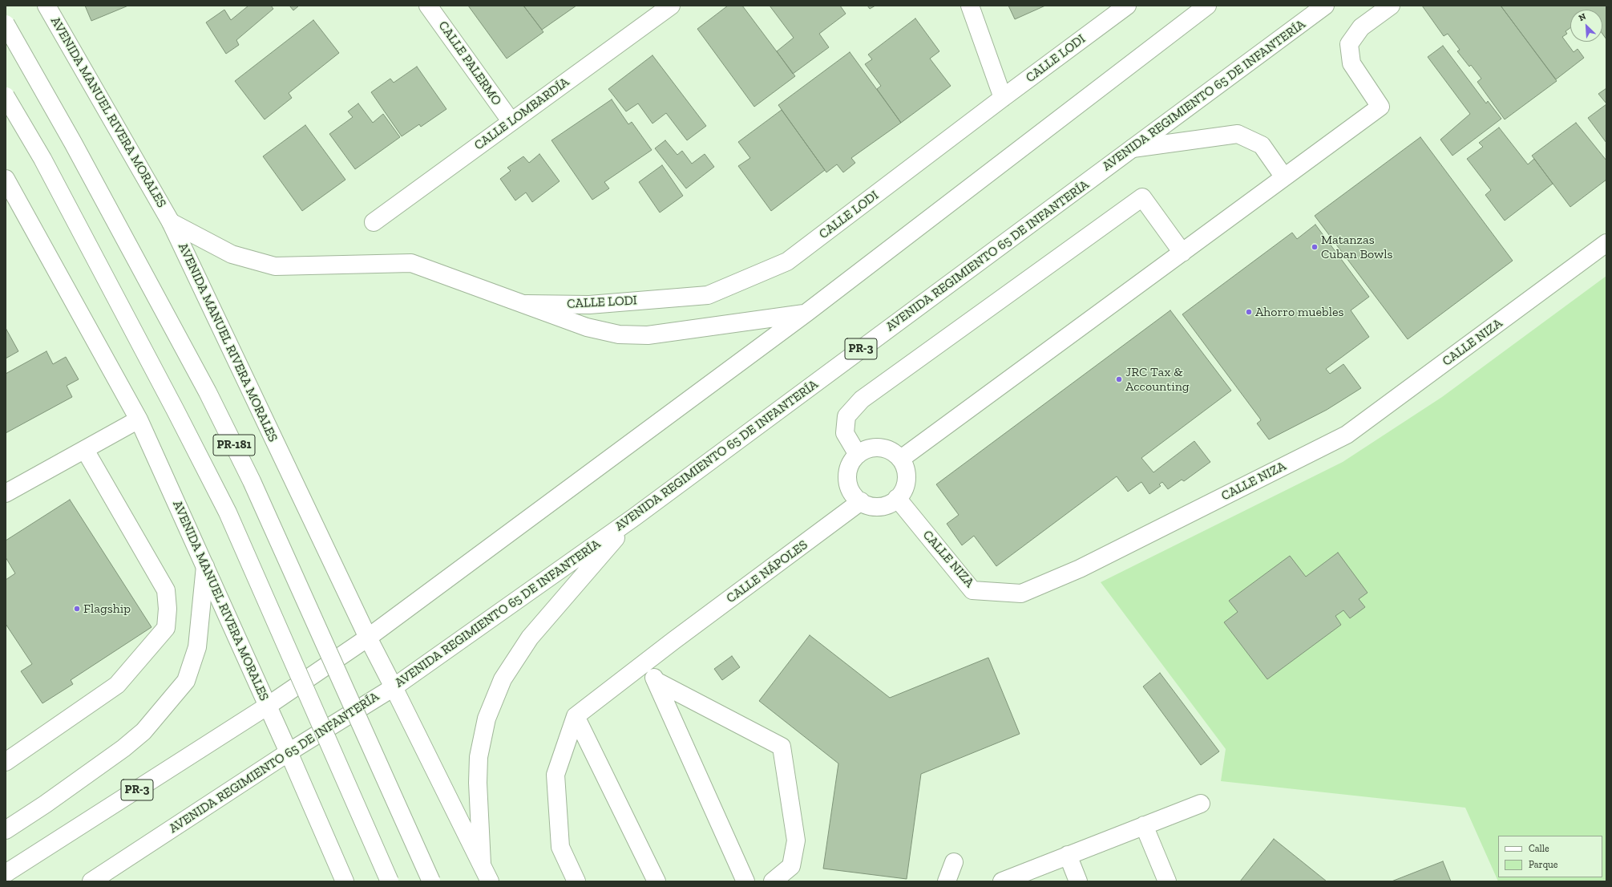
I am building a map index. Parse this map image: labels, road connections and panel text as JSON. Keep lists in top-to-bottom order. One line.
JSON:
{"streets":{"main road":["CALLE LODI","CALLE PALERMO","AVENIDA REGIMIENTO 65 DE INFANTERÍA","AVENIDA MANUEL RIVERA MORALES","CALLE LOMBARDÍA","CALLE NIZA","PR-3","PR-181","CALLE NÁPOLES"]},"crossings":[["CALLE PALERMO","CALLE LOMBARDÍA"],["AVENIDA REGIMIENTO 65 DE INFANTERÍA","AVENIDA MANUEL RIVERA MORALES"],["AVENIDA MANUEL RIVERA MORALES","PR-3"],["CALLE NIZA","CALLE NÁPOLES"]],"places":["Matanzas Cuban Bowls","Ahorro muebles","JRC Tax & Accounting","Flagship"],"legend":["Calle","Parque"],"north":"top left"}
